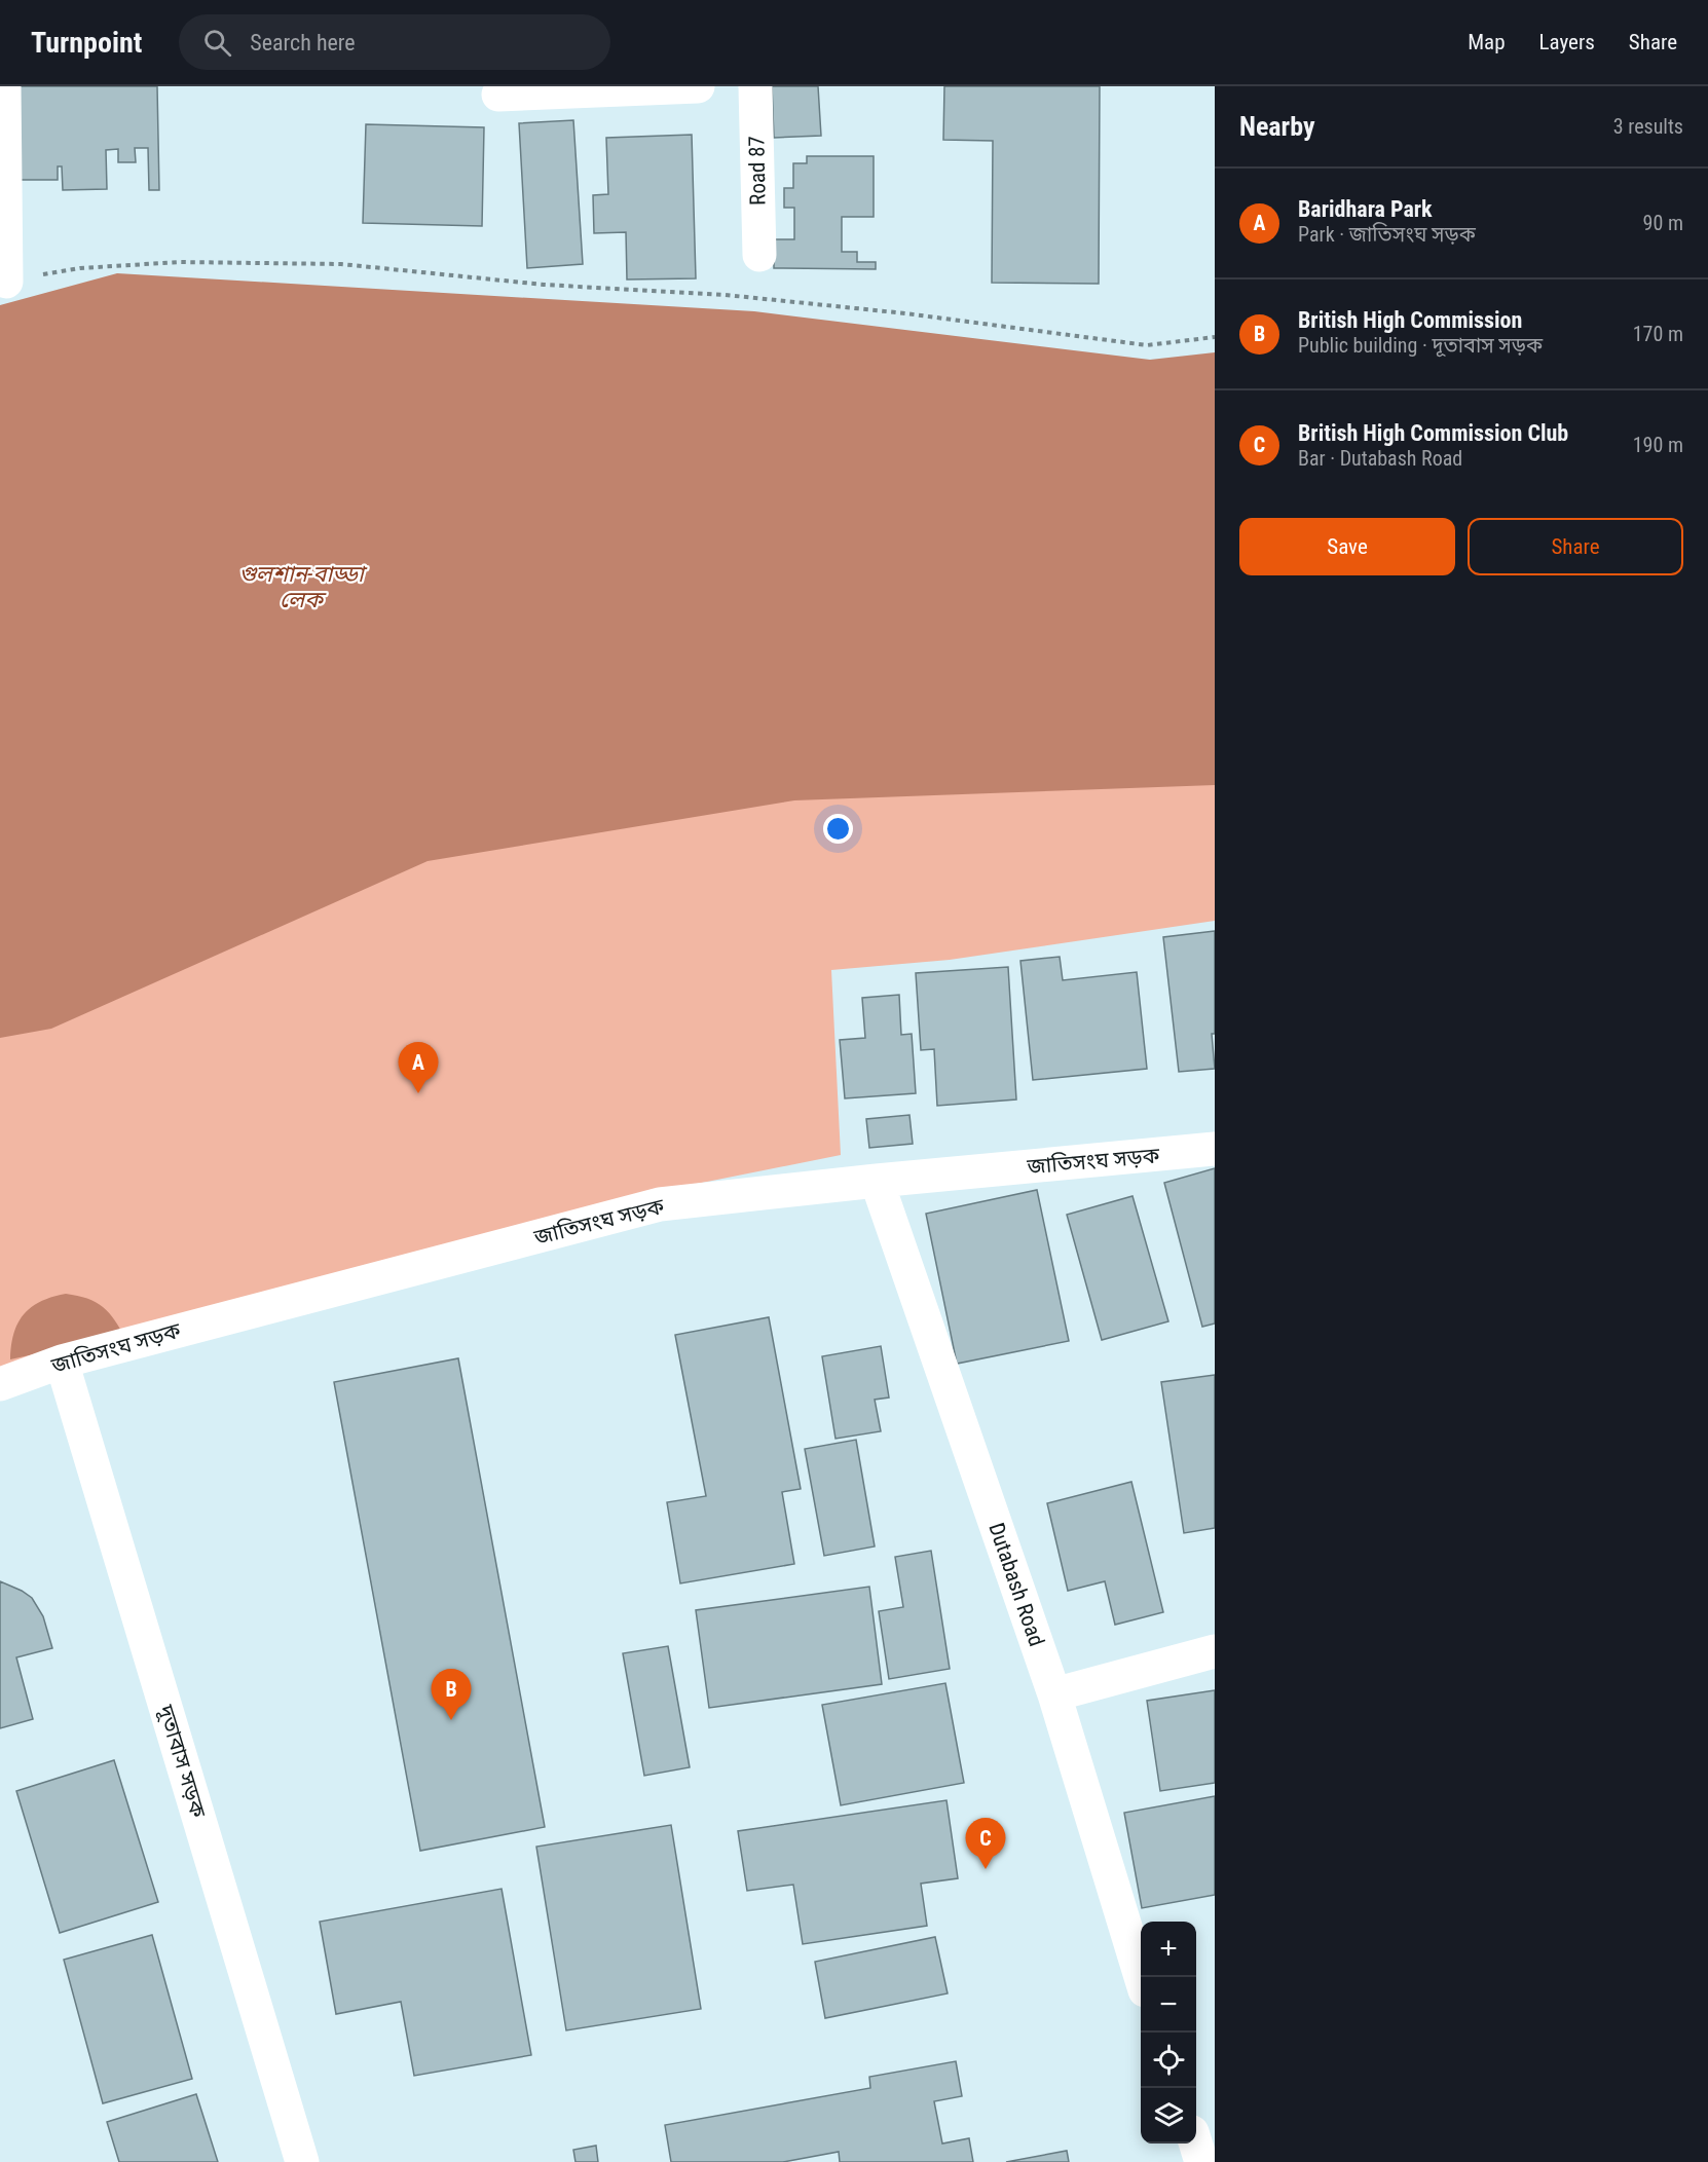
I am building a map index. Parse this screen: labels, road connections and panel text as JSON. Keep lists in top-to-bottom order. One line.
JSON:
{"streets":{"street":["Road 87","জাতিসংঘ সড়ক","Dutabash Road","দূতাবাস সড়ক"]},"crossings":[["জাতিসংঘ সড়ক","Dutabash Road"],["জাতিসংঘ সড়ক","দূতাবাস সড়ক"]],"water":["গুলশান-বাড্ডা লেক"],"page":{"header":"Turnpoint","search":"Search here","nav":["Map","Layers","Share"],"heading":["Nearby","3 results"],"list":[{"mark":"A","name":"Baridhara Park","note":"Park · জাতিসংঘ সড়ক","value":"90 m"},{"mark":"B","name":"British High Commission","note":"Public building · দূতাবাস সড়ক","value":"170 m"},{"mark":"C","name":"British High Commission Club","note":"Bar · Dutabash Road","value":"190 m"}],"buttons":["Save","Share"],"pins":["A","B","C"],"map_buttons":["+","−"]}}
